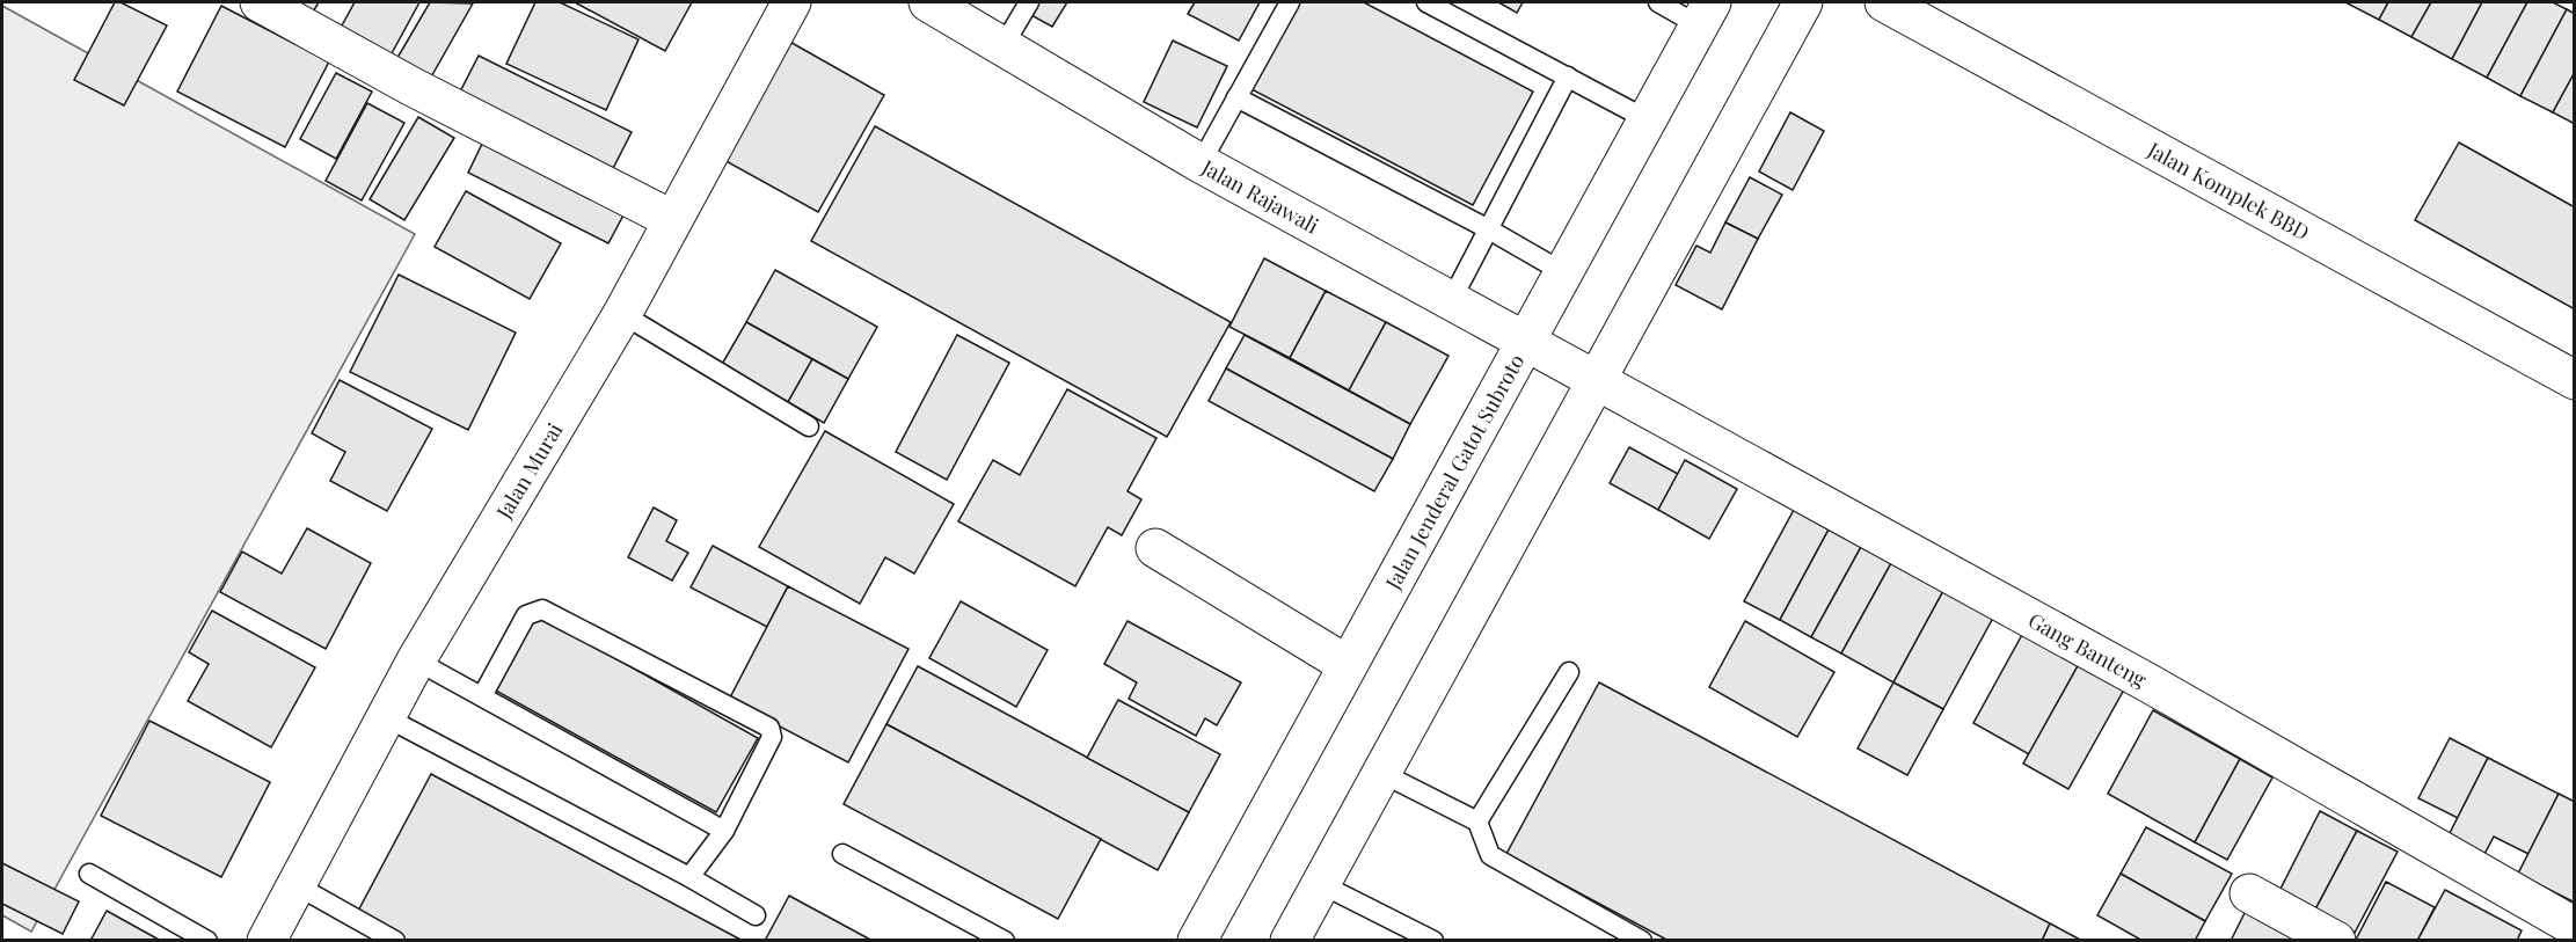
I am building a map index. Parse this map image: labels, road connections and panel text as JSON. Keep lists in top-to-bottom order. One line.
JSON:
{"streets":{"street":["Jalan Komplek BBD","Jalan Rajawali","Jalan Murai","Jalan Jenderal Gatot Subroto","Gang Banteng"]},"crossings":[["Jalan Rajawali","Jalan Jenderal Gatot Subroto"],["Jalan Rajawali","Gang Banteng"]]}
